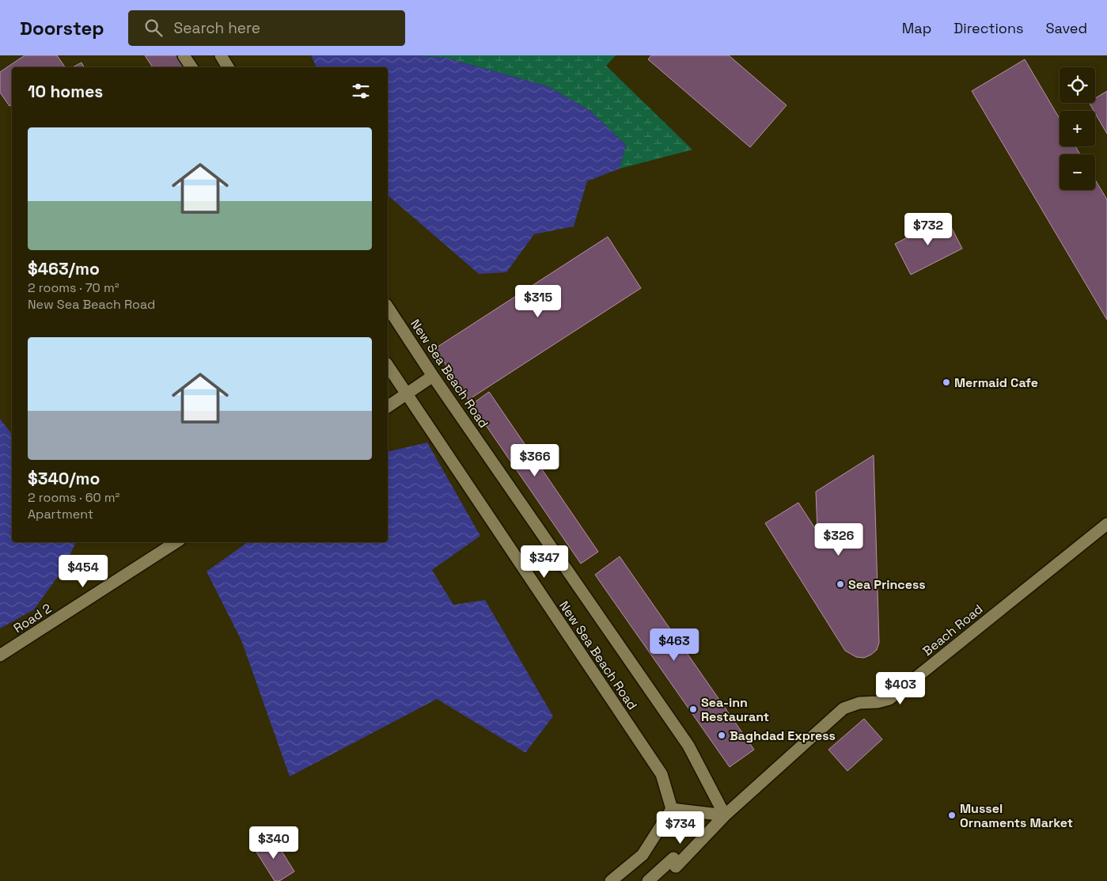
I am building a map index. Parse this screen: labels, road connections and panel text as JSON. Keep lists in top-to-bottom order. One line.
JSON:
{"streets":{"street":["New Sea Beach Road","Road 2","Beach Road"]},"crossings":[["New Sea Beach Road","Beach Road"]],"places":["Mermaid Cafe","Sea Princess","Sea-inn Restaurant","Baghdad Express","Mussel Ornaments Market"],"page":{"header":"Doorstep","search":"Search here","nav":["Map","Directions","Saved"],"map_buttons":["+","−"],"heading":"10 homes","list":[{"name":"$463/mo","note":"2 rooms · 70 m² · New Sea Beach Road"},{"name":"$340/mo","note":"2 rooms · 60 m² · Apartment"}],"price":["$732","$315","$366","$326","$347","$454","$463","$403","$734","$340"]}}
